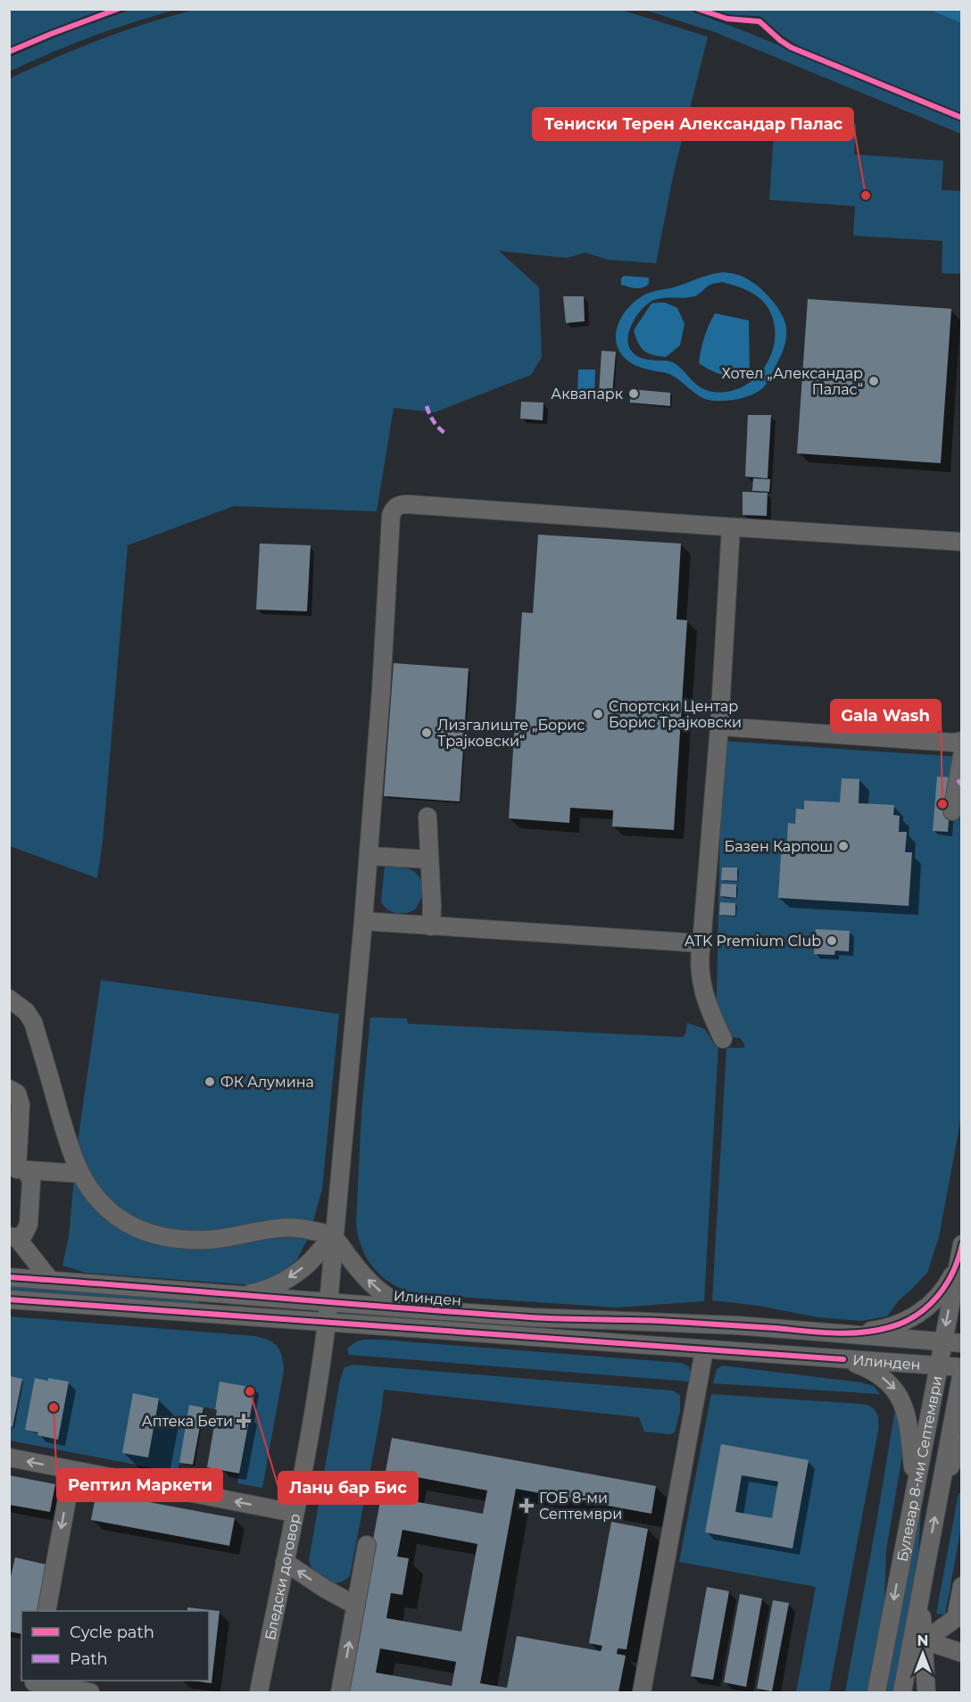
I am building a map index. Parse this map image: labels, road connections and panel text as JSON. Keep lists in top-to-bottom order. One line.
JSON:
{"streets":{"street":["Илинден","Булевар 8-ми Септември","Бледски договор"]},"crossings":[["Илинден","Булевар 8-ми Септември"],["Илинден","Бледски договор"]],"places":{"other":["Тениски Терен Александар Палас","Хотел „Александар Палас“","Аквапарк","Спортски Центар Борис Трајковски","Лизгалиште „Борис Трајковски“","Gala Wash","Базен Карпош","ATK Premium Club","ФК Алумина","Ланџ бар Бис","Рептил Маркети"],"health":["Аптека Бети","ГОБ 8-ми Септември"]},"legend":["Cycle path","Path"],"north":"top"}
